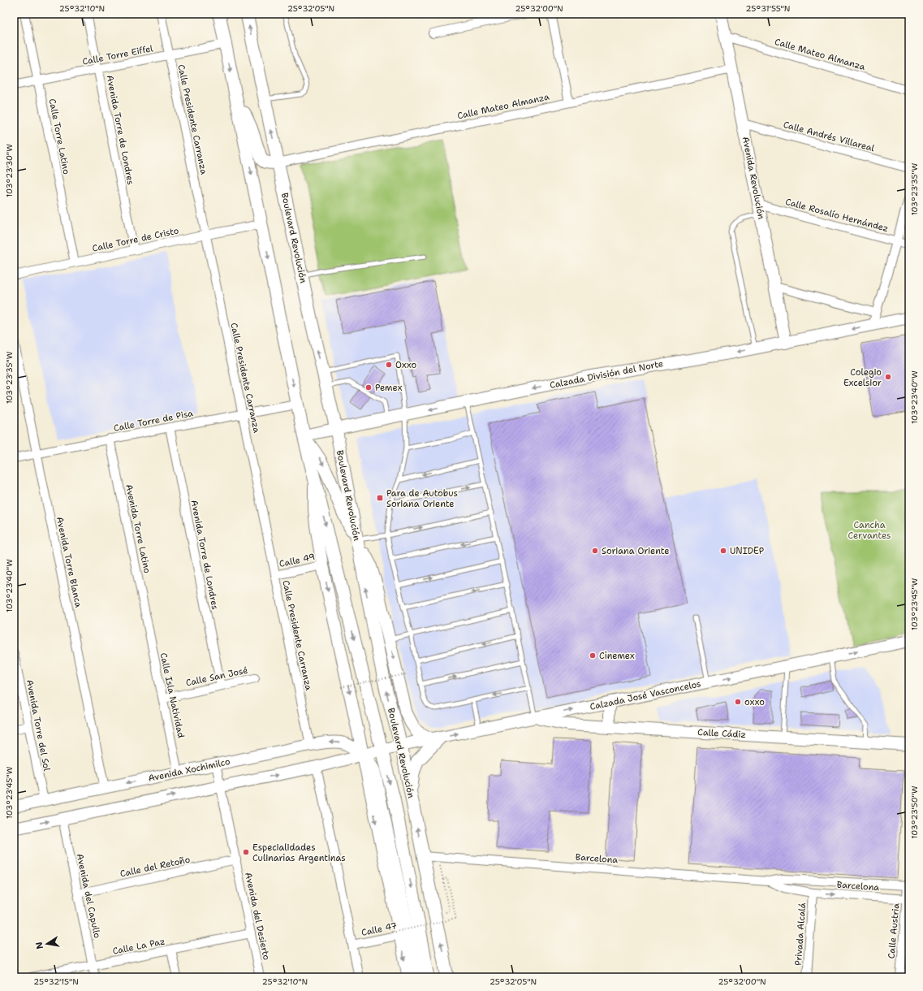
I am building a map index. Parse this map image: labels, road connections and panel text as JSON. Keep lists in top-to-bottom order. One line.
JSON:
{"streets":{"main road":["Avenida Revolución","Boulevard Revolución","Calzada División del Norte","Calzada José Vasconcelos","Calle Cádiz","Avenida Xochimilco"],"street":["Calle Mateo Almanza","Calle Torre Eiffel","Calle Presidente Carranza","Avenida Torre de Londres","Calle Torre Latino","Calle Andrés Villareal","Calle Rosalío Hernández","Calle Torre de Cristo","Calle Torre de Pisa","Avenida Torre Latino","Calle 49","Avenida Torre Blanca","Calle San José","Calle Isla Natividad","Avenida Torre del Sol","Barcelona","Calle del Retoño","Avenida del Capullo","Avenida del Desierto","Calle 47","Calle Austria","Privada Alcalá","Calle La Paz"]},"crossings":[["Calle Mateo Almanza","Avenida Revolución"],["Calle Mateo Almanza","Boulevard Revolución"],["Calle Torre Eiffel","Calle Presidente Carranza"],["Calle Torre Eiffel","Avenida Torre de Londres"],["Calle Torre Eiffel","Calle Torre Latino"],["Calle Presidente Carranza","Calle Torre de Cristo"],["Calle Presidente Carranza","Calle Torre de Pisa"],["Calle Presidente Carranza","Calle 49"],["Calle Presidente Carranza","Avenida Xochimilco"],["Avenida Torre de Londres","Calle Torre de Cristo"],["Avenida Torre de Londres","Calle Torre de Pisa"],["Avenida Torre de Londres","Calle San José"],["Calle Torre Latino","Calle Torre de Cristo"],["Calle Andrés Villareal","Avenida Revolución"],["Avenida Revolución","Calle Rosalío Hernández"],["Avenida Revolución","Calzada División del Norte"],["Boulevard Revolución","Calzada División del Norte"],["Boulevard Revolución","Calzada José Vasconcelos"],["Boulevard Revolución","Barcelona"],["Calle Torre de Pisa","Avenida Torre Latino"],["Calle Torre de Pisa","Avenida Torre Blanca"],["Avenida Torre Latino","Calle Isla Natividad"],["Avenida Torre Blanca","Avenida Xochimilco"],["Calle San José","Calle Isla Natividad"],["Calle Isla Natividad","Avenida Xochimilco"],["Calzada José Vasconcelos","Calle Cádiz"],["Avenida Torre del Sol","Avenida Xochimilco"],["Avenida Xochimilco","Avenida del Desierto"],["Barcelona","Calle Austria"],["Barcelona","Privada Alcalá"],["Calle del Retoño","Avenida del Capullo"],["Calle del Retoño","Avenida del Desierto"],["Avenida del Capullo","Calle La Paz"],["Avenida del Desierto","Calle La Paz"]],"one_way":["Calzada División del Norte","Calzada José Vasconcelos"],"parks":["Cancha Cervantes"],"places":{"other":["Oxxo","Colegio Excelsior","Pemex","Soriana Oriente","UNIDEP","Cinemex","oxxo","Especialidades Culinarias Argentinas"],"transit":["Para de Autobus Soriana Oriente"]},"north":"left","coordinates":["25°32'10\"N","25°32'05\"N","25°32'00\"N","25°31'55\"N","103°23'30\"W","103°23'35\"W","103°23'40\"W","103°23'45\"W","103°23'50\"W","25°32'15\"N"]}
